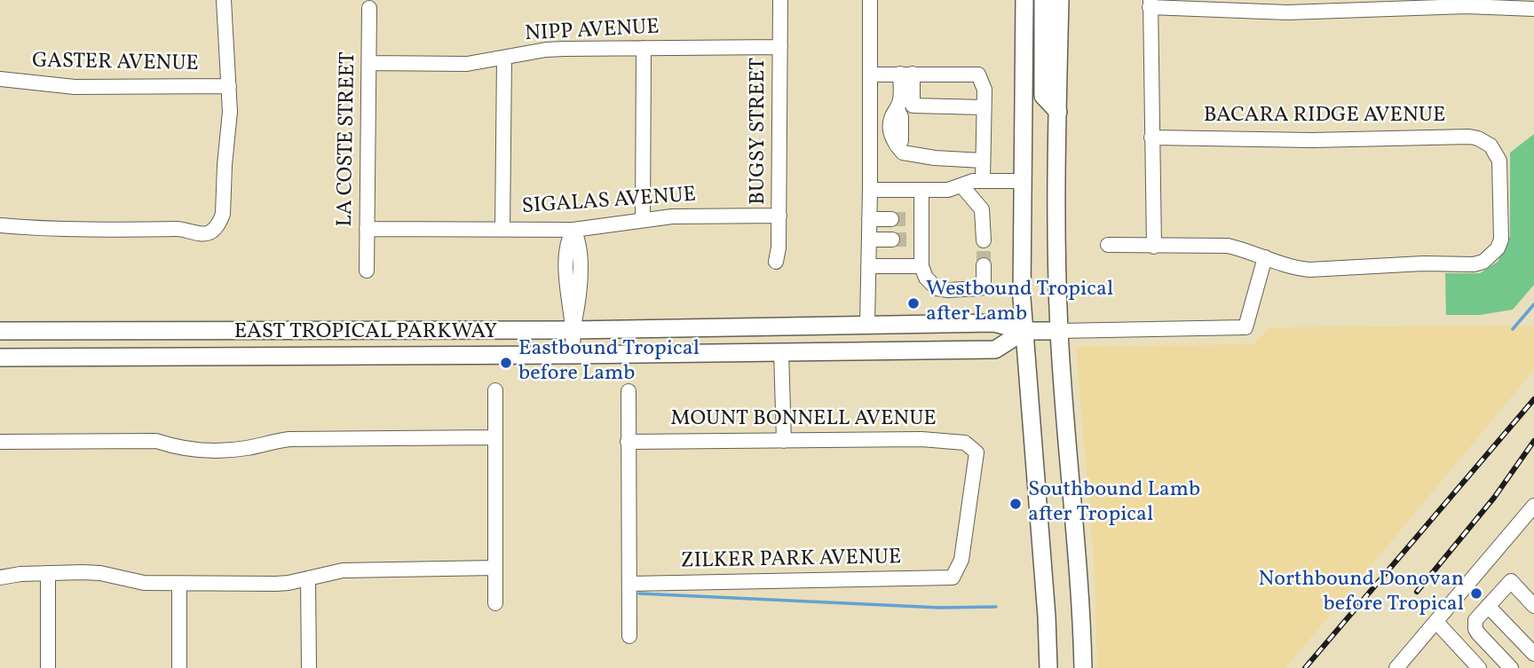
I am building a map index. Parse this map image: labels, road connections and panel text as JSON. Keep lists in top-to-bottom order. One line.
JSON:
{"streets":{"main road":["EAST TROPICAL PARKWAY"],"street":["NIPP AVENUE","GASTER AVENUE","BACARA RIDGE AVENUE","BUGSY STREET","LA COSTE STREET","SIGALAS AVENUE","MOUNT BONNELL AVENUE","ZILKER PARK AVENUE"]},"crossings":[["NIPP AVENUE","BUGSY STREET"],["NIPP AVENUE","LA COSTE STREET"],["BACARA RIDGE AVENUE","EAST TROPICAL PARKWAY"],["BUGSY STREET","SIGALAS AVENUE"],["LA COSTE STREET","SIGALAS AVENUE"],["MOUNT BONNELL AVENUE","ZILKER PARK AVENUE"]],"places":["Westbound Tropical after Lamb","Eastbound Tropical before Lamb","Southbound Lamb after Tropical","Northbound Donovan before Tropical"]}
